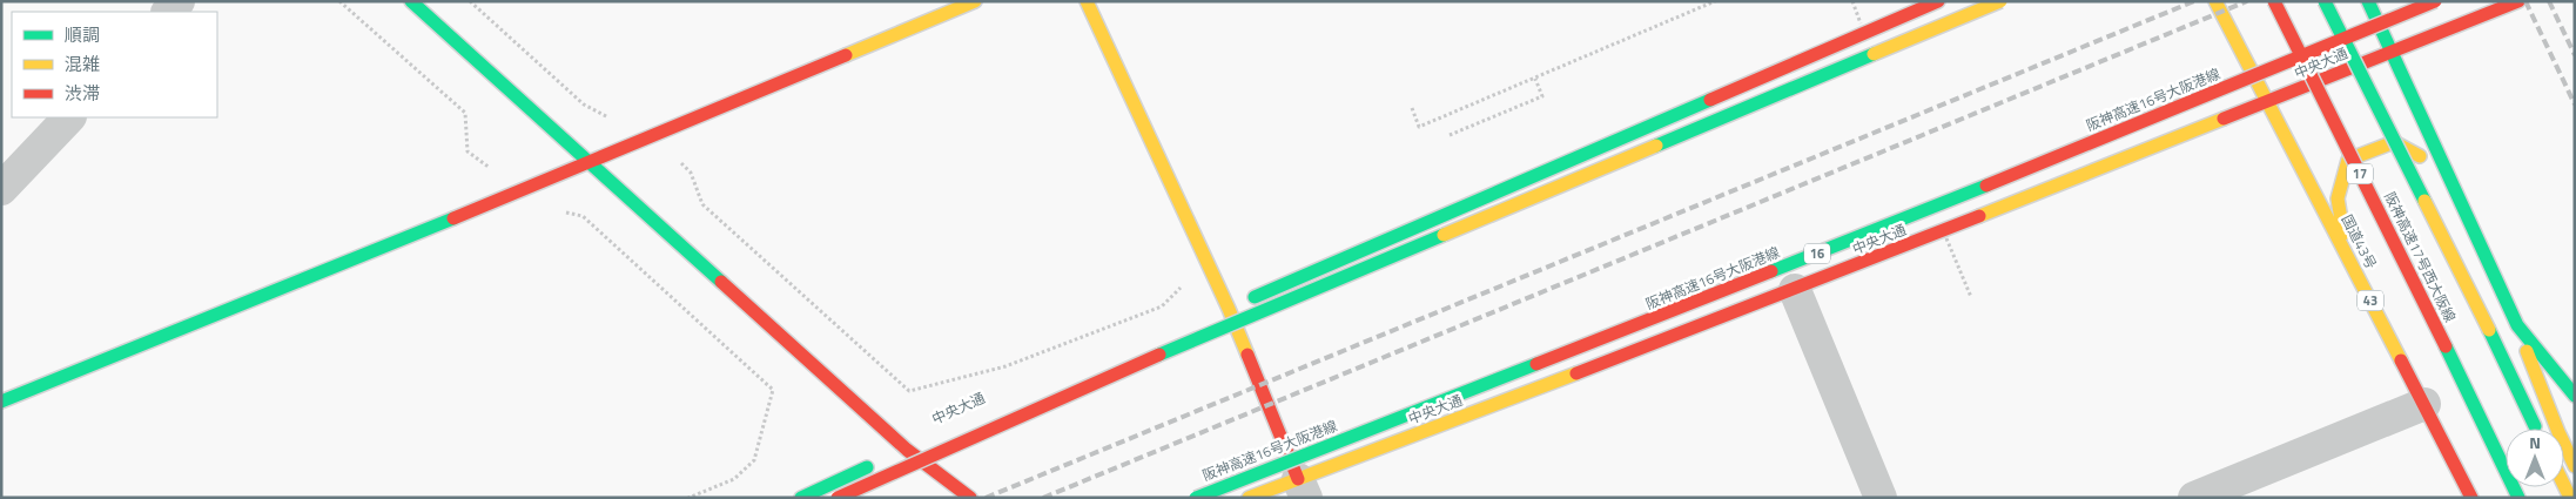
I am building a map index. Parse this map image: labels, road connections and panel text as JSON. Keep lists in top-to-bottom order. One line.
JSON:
{"streets":{"main road":["中央大通","阪神高速16号大阪港線","17","国道43号","16","阪神高速17号西大阪線","43"]},"crossings":[["中央大通","国道43号"]],"legend":["順調","混雑","渋滞"],"north":"top"}
